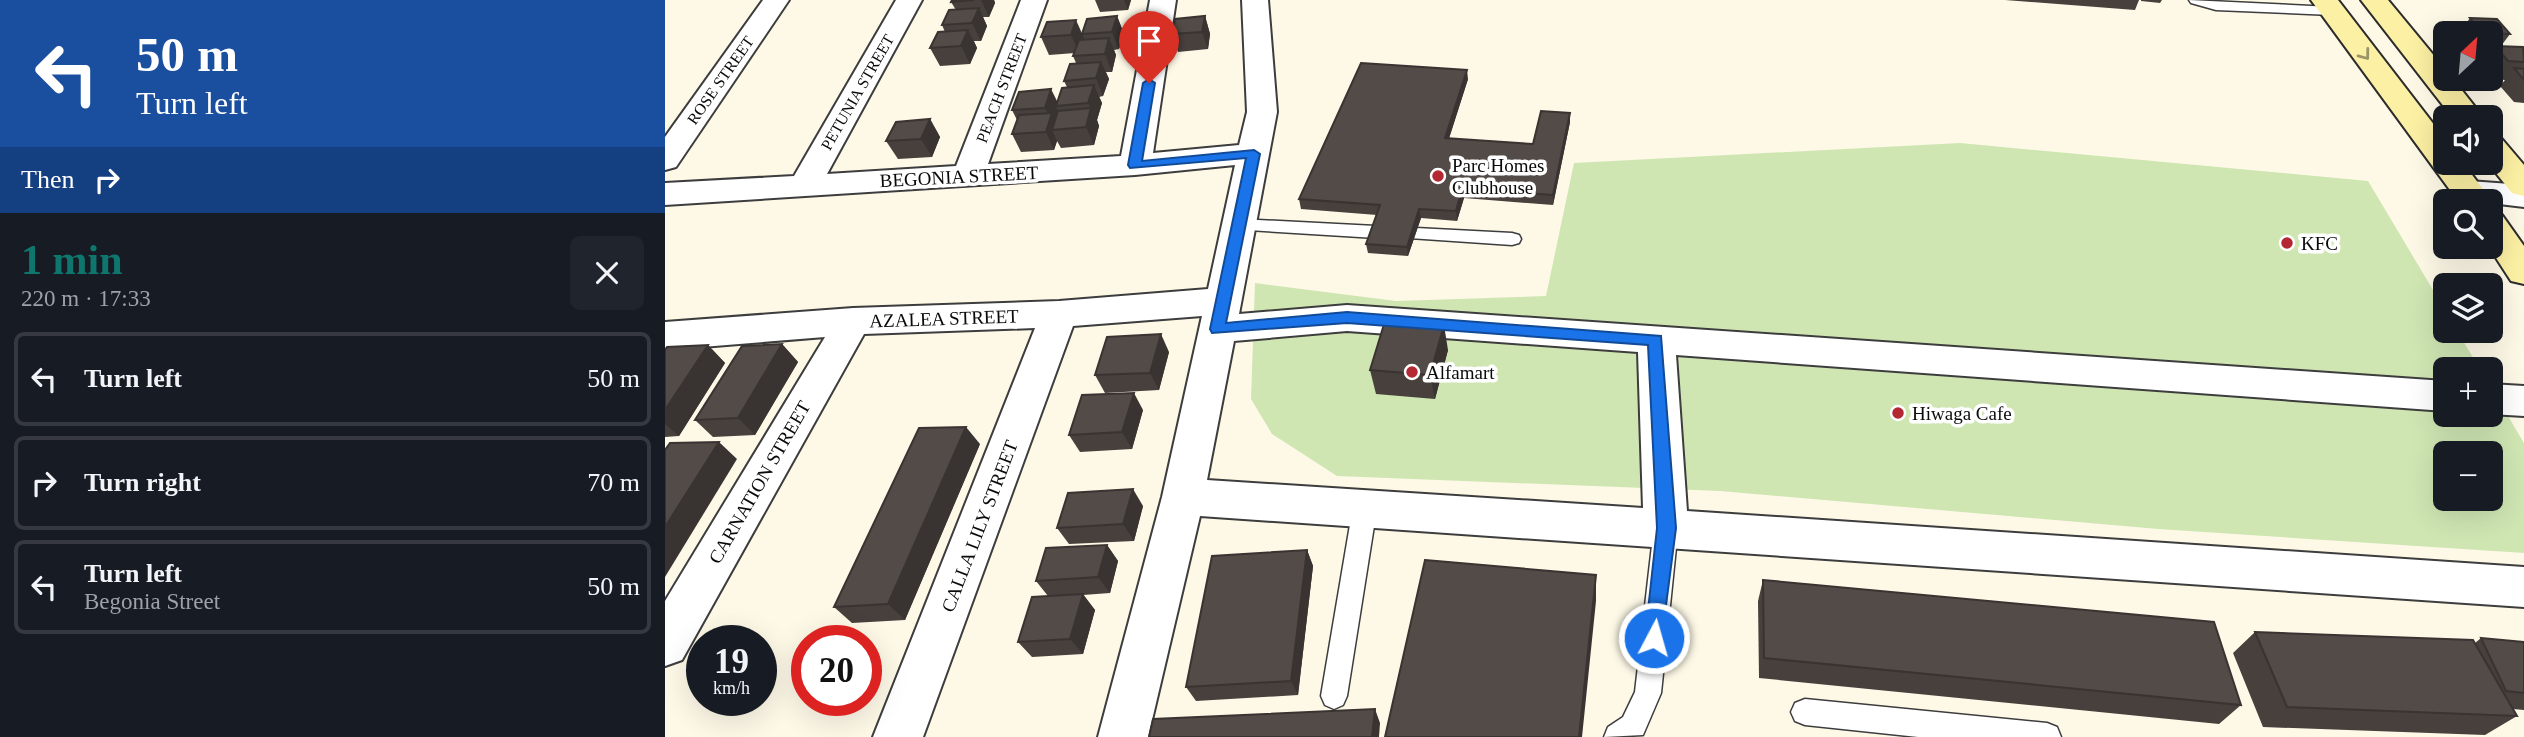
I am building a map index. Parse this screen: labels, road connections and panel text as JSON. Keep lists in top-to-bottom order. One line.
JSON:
{"streets":{"street":["ROSE STREET","PEACH STREET","PETUNIA STREET","BEGONIA STREET","AZALEA STREET","CARNATION STREET","CALLA LILY STREET"]},"crossings":[["PEACH STREET","BEGONIA STREET"],["PETUNIA STREET","BEGONIA STREET"],["AZALEA STREET","CARNATION STREET"],["AZALEA STREET","CALLA LILY STREET"]],"places":["Parc Homes Clubhouse","KFC","Alfamart","Hiwaga Cafe"],"north":"top right","page":{"turn":["50 m","Turn left"],"map_buttons":["+","−"],"then":"Then","heading":["1 min","220 m · 17:33"],"list":[{"name":"Turn left","value":"50 m"},{"name":"Turn right","value":"70 m"},{"name":"Turn left","note":"Begonia Street","value":"50 m"}],"speed":"19 km/h","limit":"20"}}
